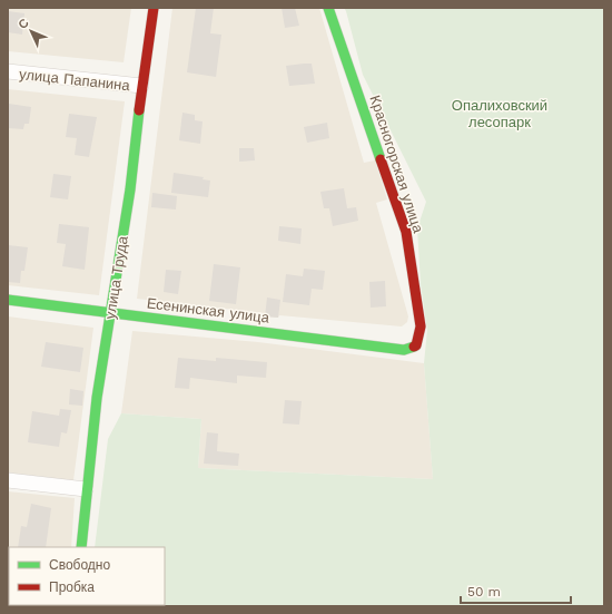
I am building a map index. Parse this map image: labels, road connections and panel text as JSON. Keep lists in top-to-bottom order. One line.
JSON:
{"streets":{"street":["улица Папанина","Красногорская улица","улица Труда","Есенинская улица"]},"crossings":[["улица Папанина","улица Труда"],["Красногорская улица","Есенинская улица"],["улица Труда","Есенинская улица"]],"parks":["Опалиховский лесопарк"],"legend":["Свободно","Пробка"],"scale_bar":"50 m","north":"top left"}
